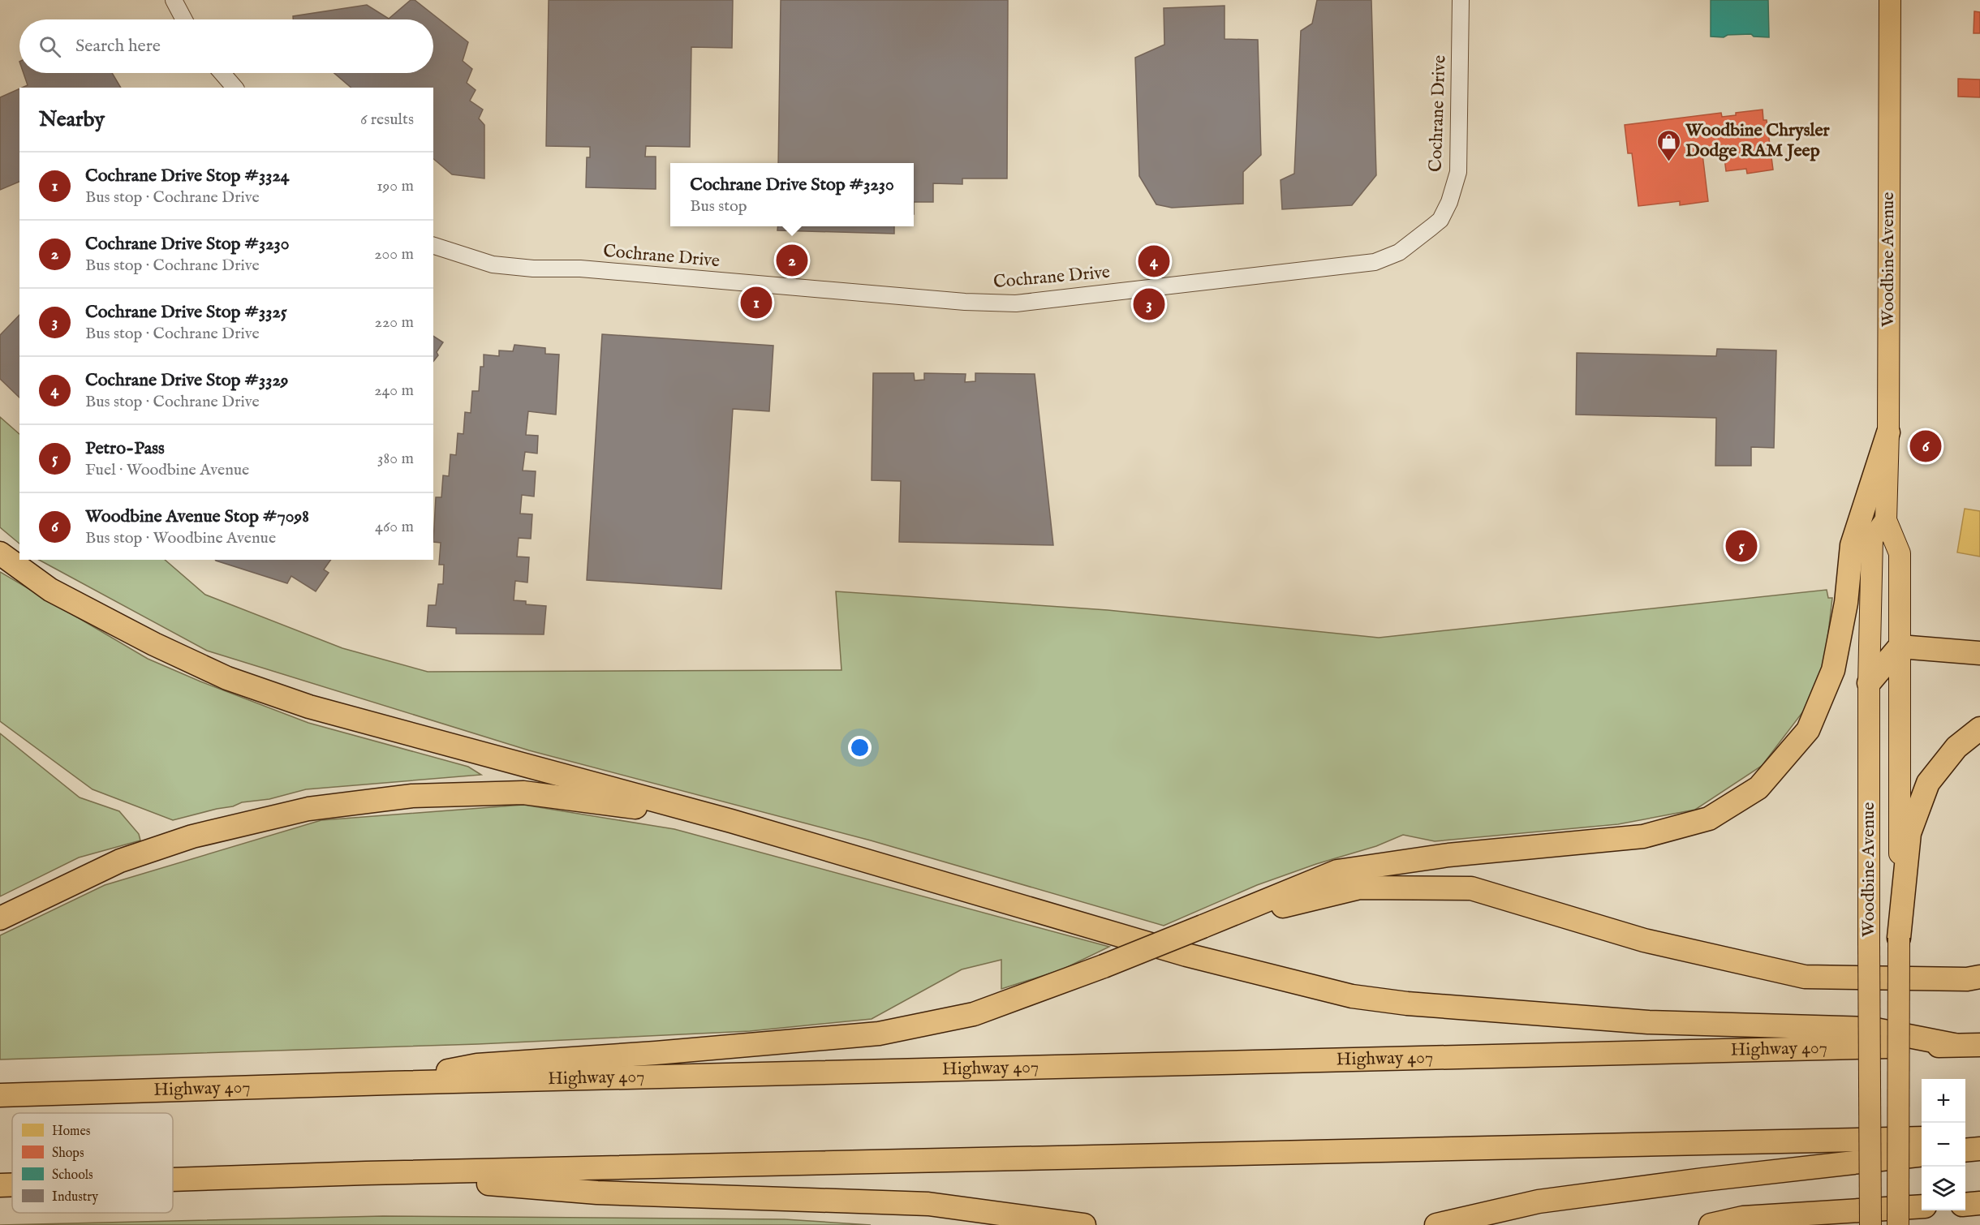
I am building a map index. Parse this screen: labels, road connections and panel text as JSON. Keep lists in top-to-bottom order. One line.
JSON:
{"streets":{"highway":["Highway 407"],"main road":["Woodbine Avenue"],"street":["Cochrane Drive"]},"places":{"shop":["Woodbine Chrysler Dodge RAM Jeep"]},"legend":["Homes","Shops","Schools","Industry"],"page":{"search":"Search here","heading":["Nearby","6 results"],"list":[{"mark":"1","name":"Cochrane Drive Stop #3324","note":"Bus stop · Cochrane Drive","value":"190 m"},{"mark":"2","name":"Cochrane Drive Stop #3230","note":"Bus stop · Cochrane Drive","value":"200 m"},{"mark":"3","name":"Cochrane Drive Stop #3325","note":"Bus stop · Cochrane Drive","value":"220 m"},{"mark":"4","name":"Cochrane Drive Stop #3329","note":"Bus stop · Cochrane Drive","value":"240 m"},{"mark":"5","name":"Petro-Pass","note":"Fuel · Woodbine Avenue","value":"380 m"},{"mark":"6","name":"Woodbine Avenue Stop #7098","note":"Bus stop · Woodbine Avenue","value":"460 m"}],"popup":["Cochrane Drive Stop #3230","Bus stop"],"pins":["2","4","1","3","6","5"],"map_buttons":["+","−"]}}
